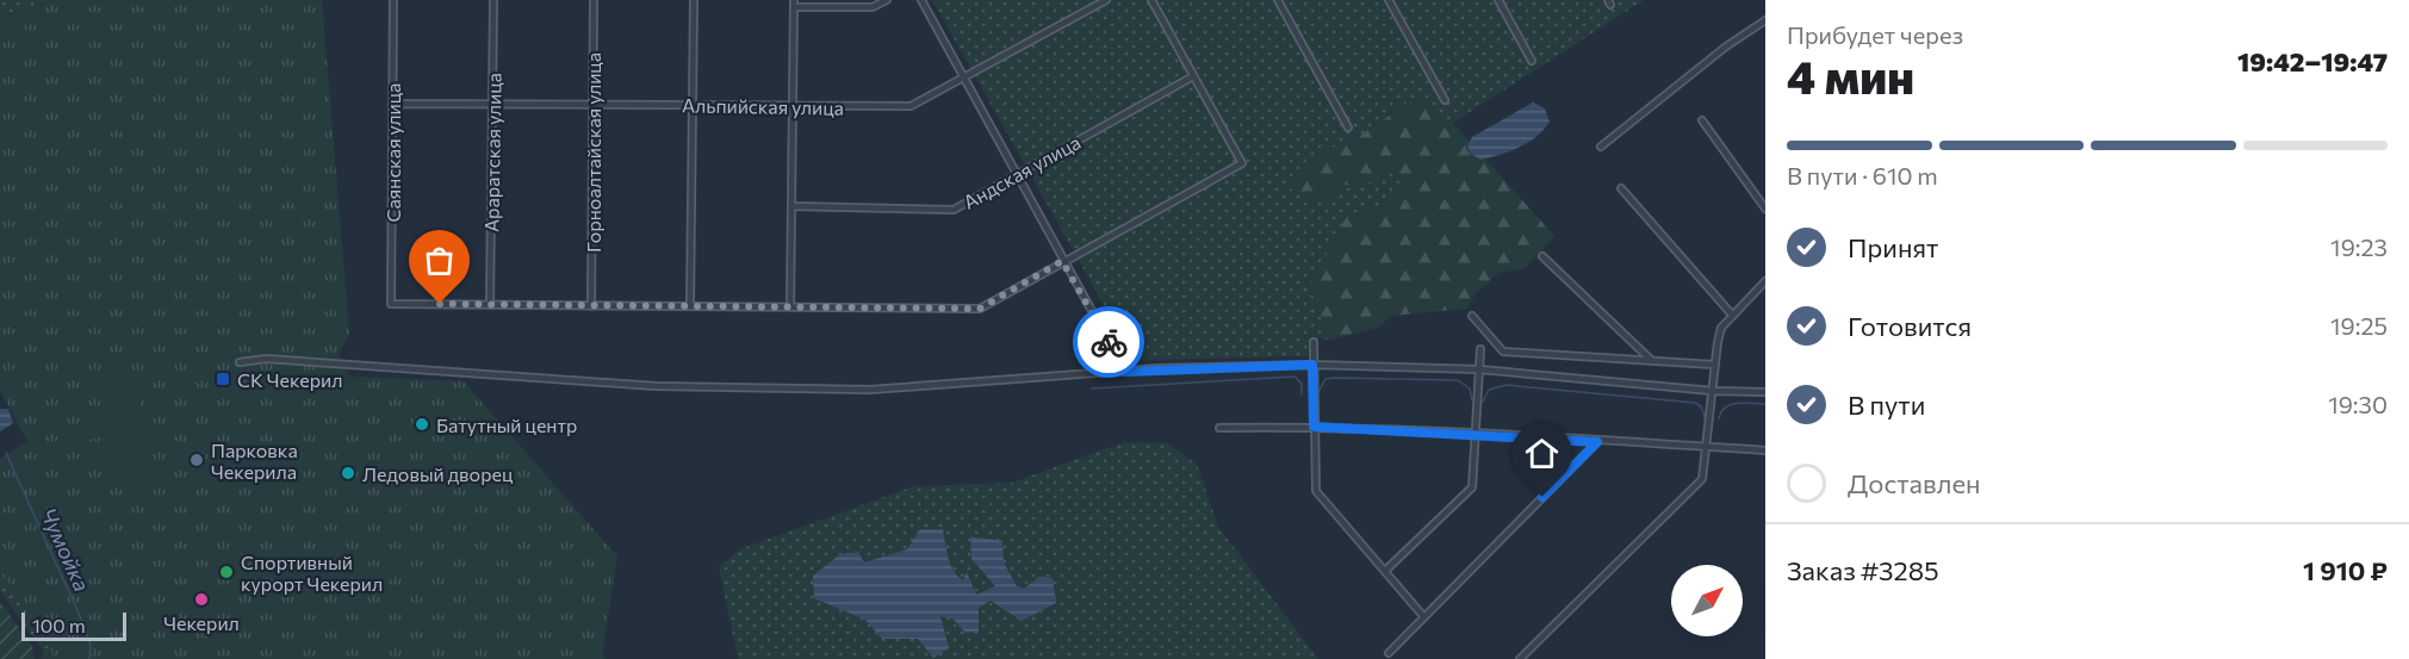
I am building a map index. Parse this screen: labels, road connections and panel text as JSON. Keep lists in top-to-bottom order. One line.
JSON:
{"streets":{"street":["Альпийская улица","Саянская улица","Араратская улица","Горноалтайская улица","Андская улица"]},"crossings":[["Альпийская улица","Саянская улица"],["Альпийская улица","Араратская улица"],["Альпийская улица","Горноалтайская улица"],["Саянская улица","Араратская улица"]],"water":["Чумойка"],"places":{"transit":["СК Чекерил"],"other":["Батутный центр","Парковка Чекерила","Ледовый дворец","Спортивный курорт Чекерил","Чекерил"]},"scale_bar":"100 m","north":"top right","page":{"heading":["4 мин","Прибудет через","19:42–19:47"],"panel":["Заказ #3285","1 910 ₽"],"bar":"В пути · 610 m","list":[["Принят","19:23"],["Готовится","19:25"],["В пути","19:30"],"Доставлен"],"scale":"100 m"}}
